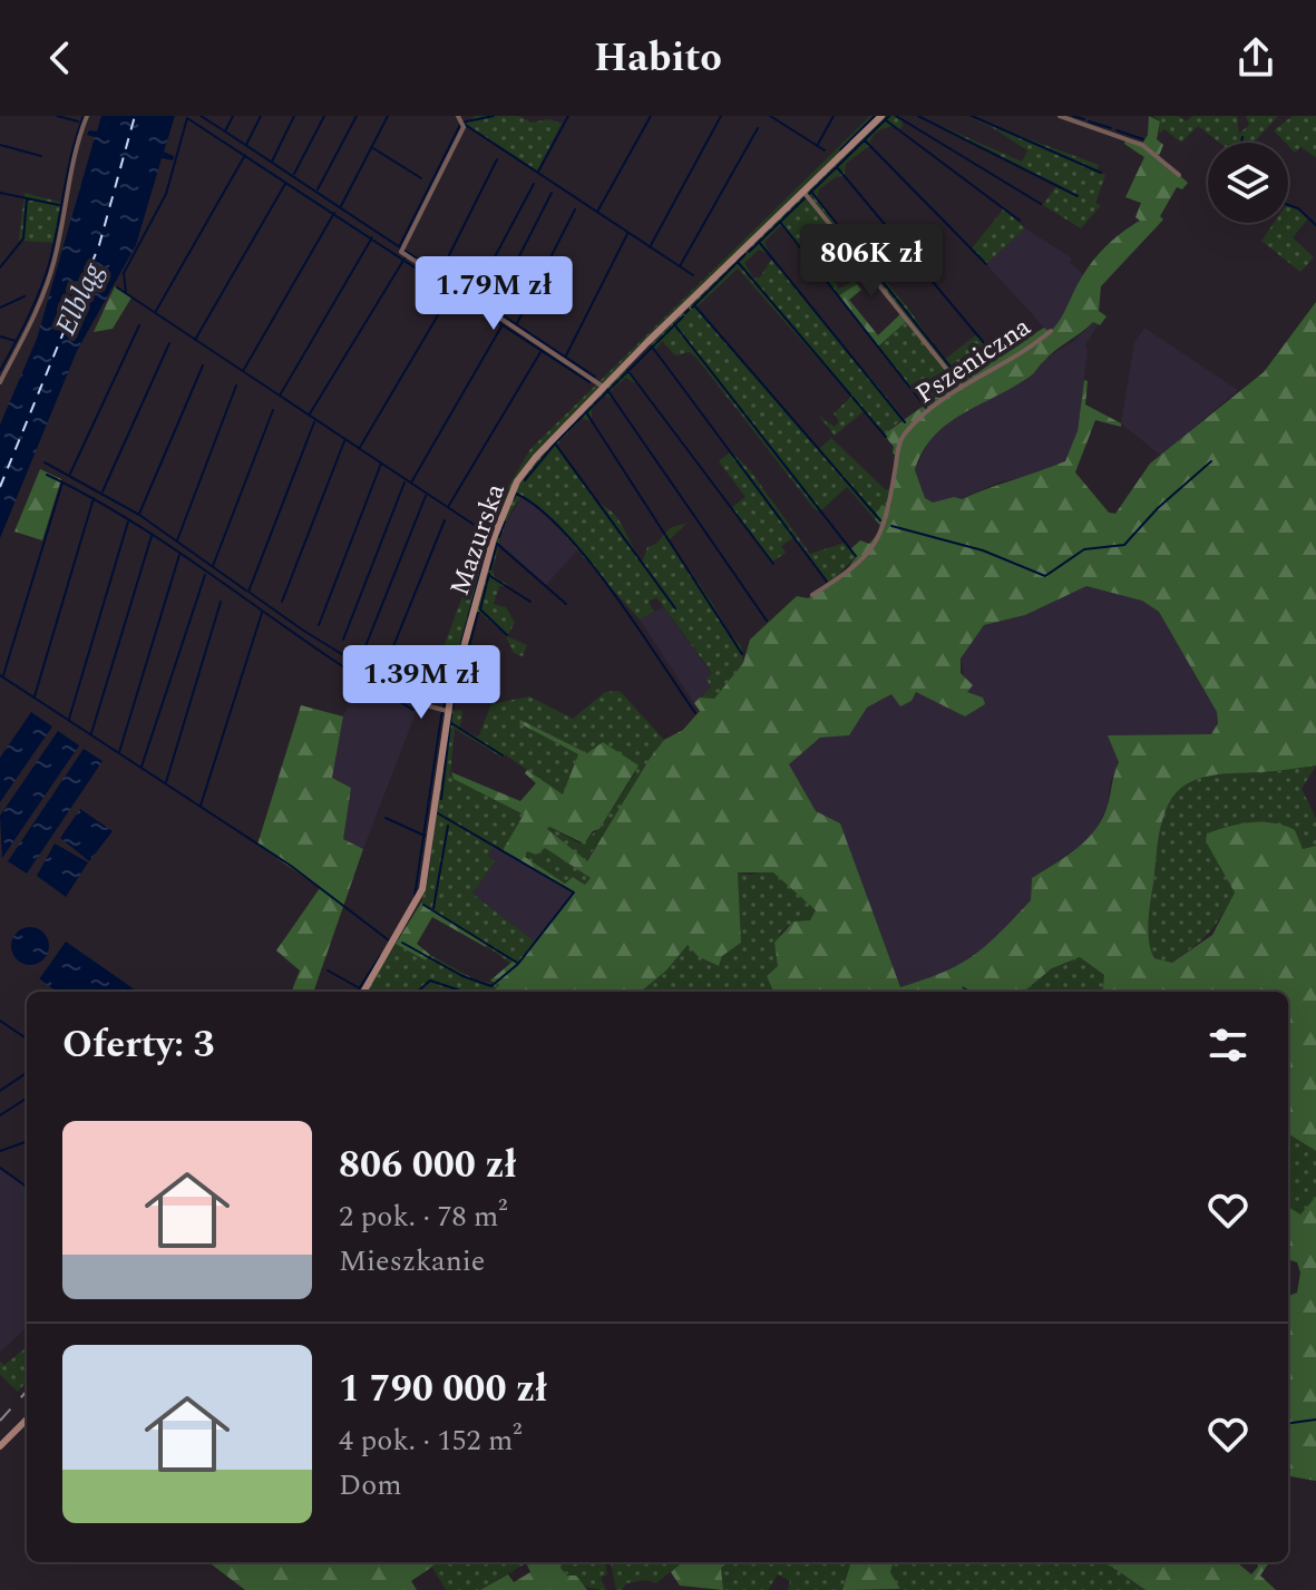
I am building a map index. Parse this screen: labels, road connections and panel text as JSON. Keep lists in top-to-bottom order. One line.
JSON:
{"streets":{"main road":["Mazurska"],"street":["Pszeniczna"]},"water":["Elbląg"],"page":{"header":"Habito","price":["806K zł","1.79M zł","1.39M zł"],"heading":"Oferty: 3","list":[{"name":"806 000 zł","note":"2 pok. · 78 m² · Mieszkanie"},{"name":"1 790 000 zł","note":"4 pok. · 152 m² · Dom"}]}}
